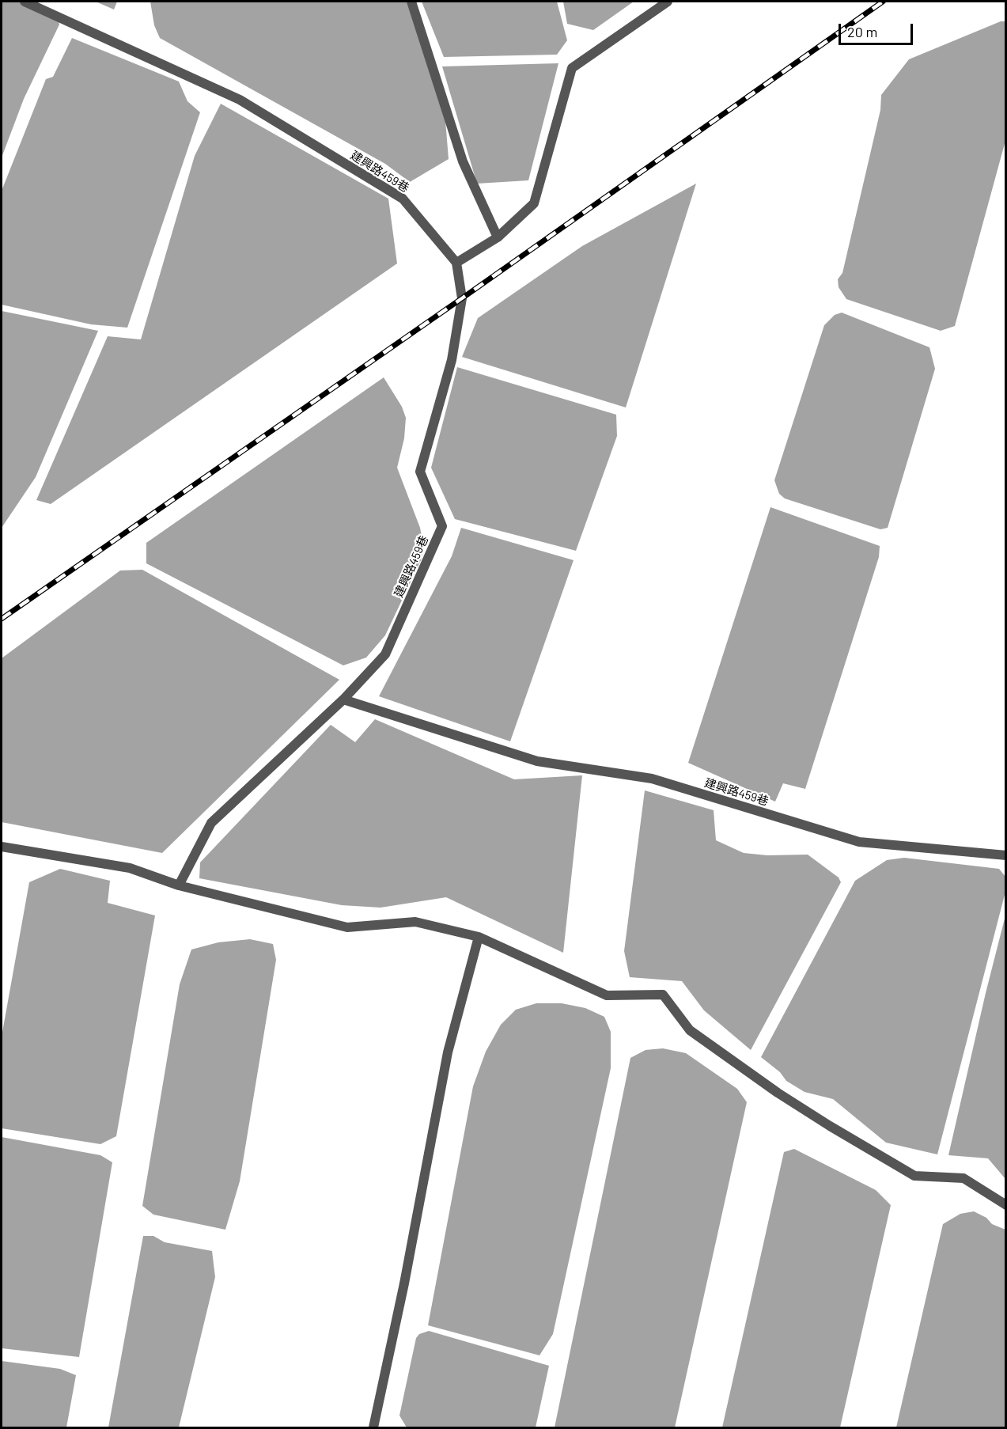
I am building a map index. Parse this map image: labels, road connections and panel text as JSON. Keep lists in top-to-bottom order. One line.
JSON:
{"streets":{"lane":["建興路459巷"]},"scale_bar":"20 m"}
